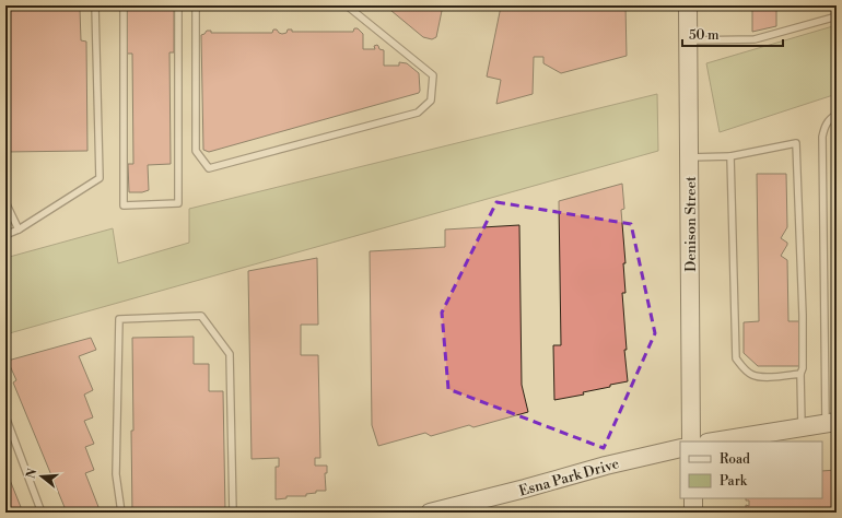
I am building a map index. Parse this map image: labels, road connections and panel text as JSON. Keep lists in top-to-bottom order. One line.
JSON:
{"streets":{"street":["Denison Street","Esna Park Drive"]},"legend":["Road","Park"],"scale_bar":"50 m","north":"left"}
